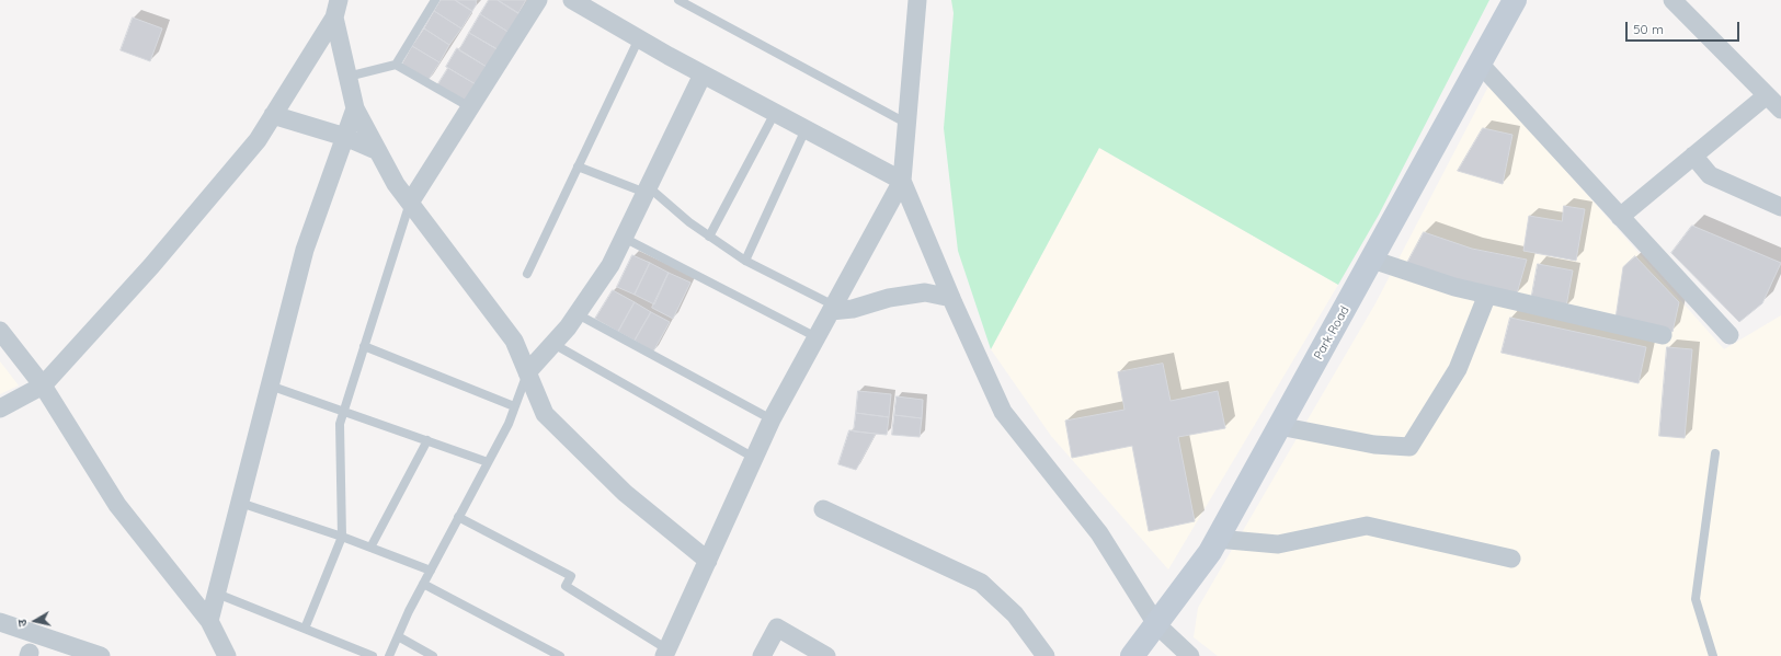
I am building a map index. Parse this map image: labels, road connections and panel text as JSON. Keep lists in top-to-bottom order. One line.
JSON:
{"streets":{"street":["Park Road"]},"scale_bar":"50 m","north":"left"}
